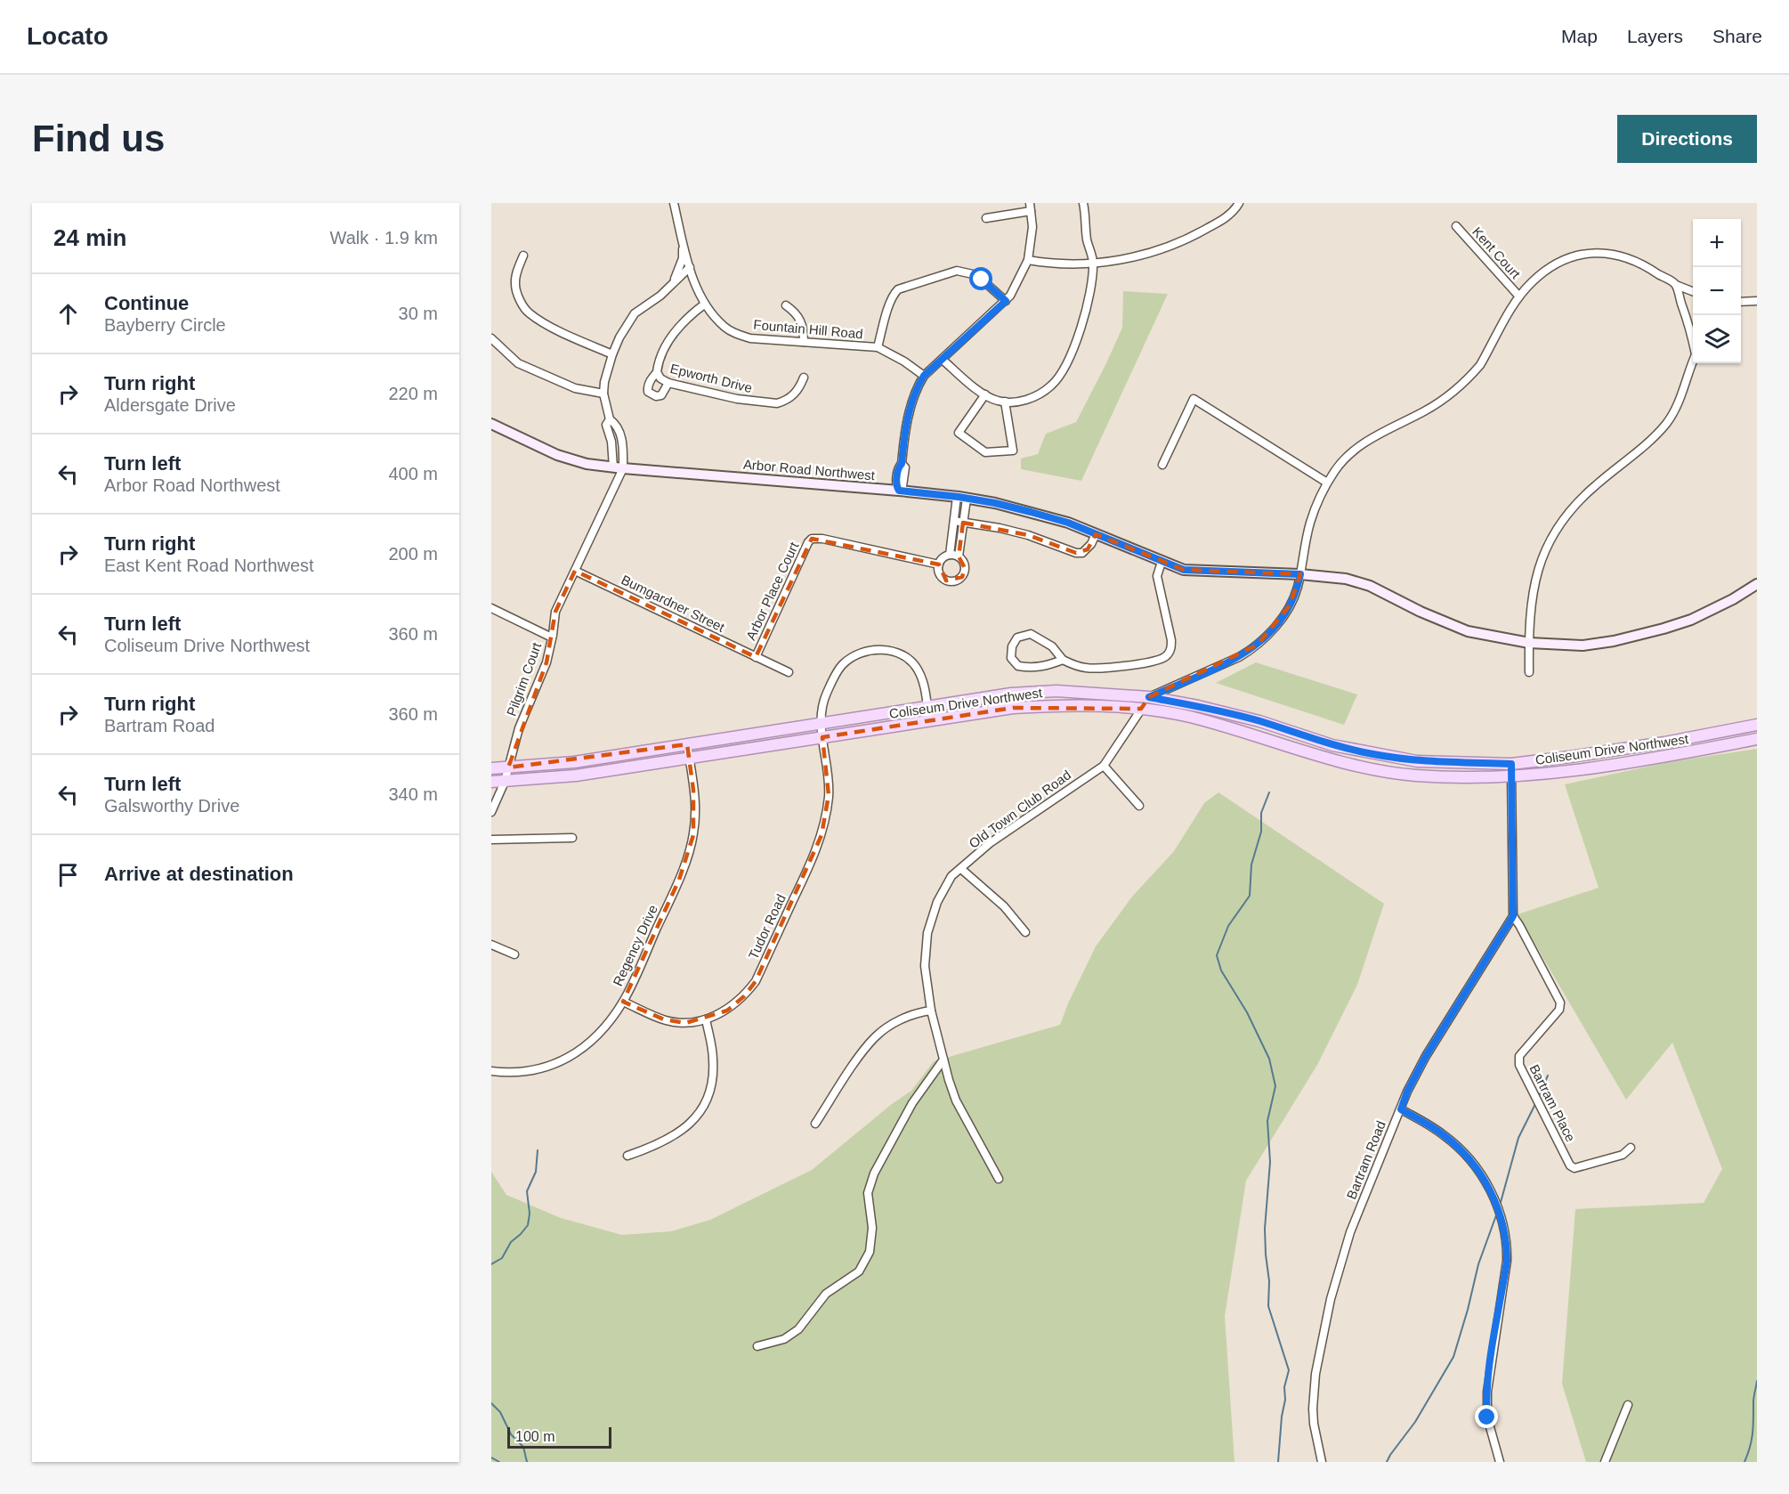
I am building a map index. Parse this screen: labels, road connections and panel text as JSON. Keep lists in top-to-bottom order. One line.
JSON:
{"streets":{"main road":["Coliseum Drive Northwest"],"street":["Kent Court","Fountain Hill Road","Epworth Drive","Arbor Road Northwest","Arbor Place Court","Bumgardner Street","Pilgrim Court","Old Town Club Road","Tudor Road","Regency Drive","Bartram Place","Bartram Road"]},"crossings":[["Fountain Hill Road","Epworth Drive"],["Arbor Road Northwest","Pilgrim Court"],["Arbor Place Court","Bumgardner Street"],["Bumgardner Street","Pilgrim Court"],["Pilgrim Court","Coliseum Drive Northwest"],["Coliseum Drive Northwest","Old Town Club Road"],["Coliseum Drive Northwest","Tudor Road"],["Coliseum Drive Northwest","Regency Drive"],["Tudor Road","Regency Drive"],["Bartram Place","Bartram Road"]],"scale_bar":"100 m","page":{"header":"Locato","nav":["Map","Layers","Share"],"buttons":"Directions","title":"Find us","heading":["24 min","Walk · 1.9 km"],"map_buttons":["+","−"],"list":[["Continue","Bayberry Circle","30 m"],["Turn right","Aldersgate Drive","220 m"],["Turn left","Arbor Road Northwest","400 m"],["Turn right","East Kent Road Northwest","200 m"],["Turn left","Coliseum Drive Northwest","360 m"],["Turn right","Bartram Road","360 m"],["Turn left","Galsworthy Drive","340 m"],"Arrive at destination"],"scale":"100 m"}}
